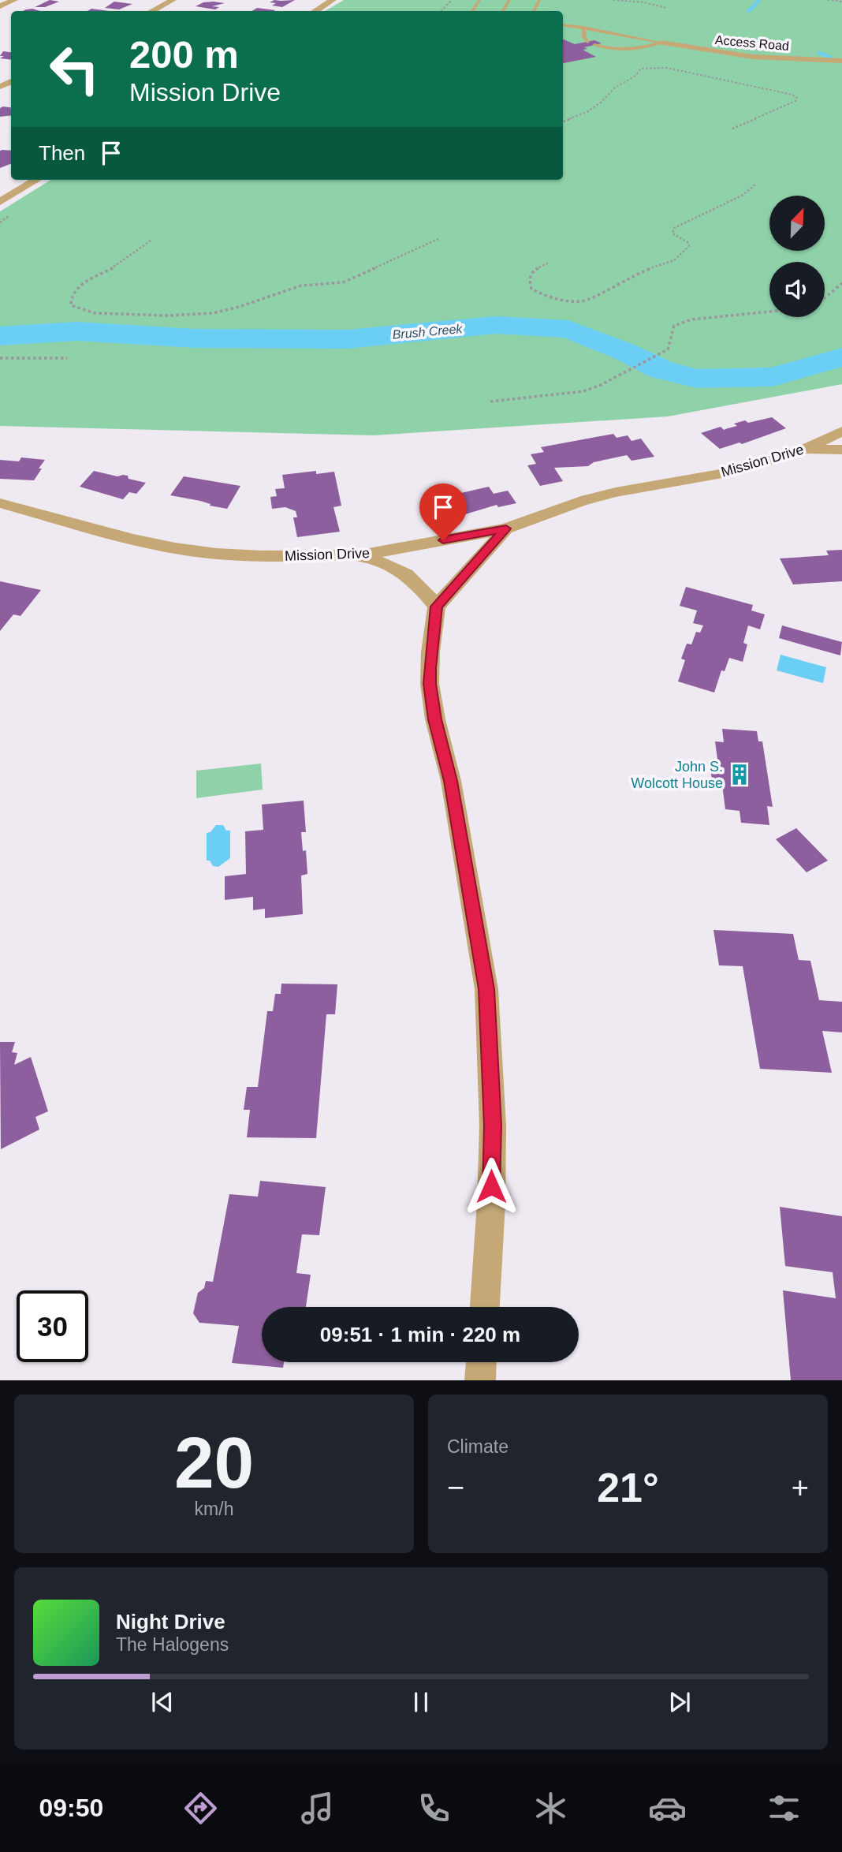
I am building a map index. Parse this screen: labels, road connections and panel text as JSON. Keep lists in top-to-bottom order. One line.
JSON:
{"streets":{"street":["Access Road","Mission Drive"]},"water":["Brush Creek"],"places":{"building":["John S. Wolcott House"]},"north":"top right","page":{"turn":["200 m","Mission Drive"],"then":"Then","limit":"30","trip":"09:51 · 1 min · 220 m","tile":[["20","km/h"],"Climate"],"heat":["−","21°","+"],"song":["Night Drive","The Halogens"],"tabs":"09:50"}}
